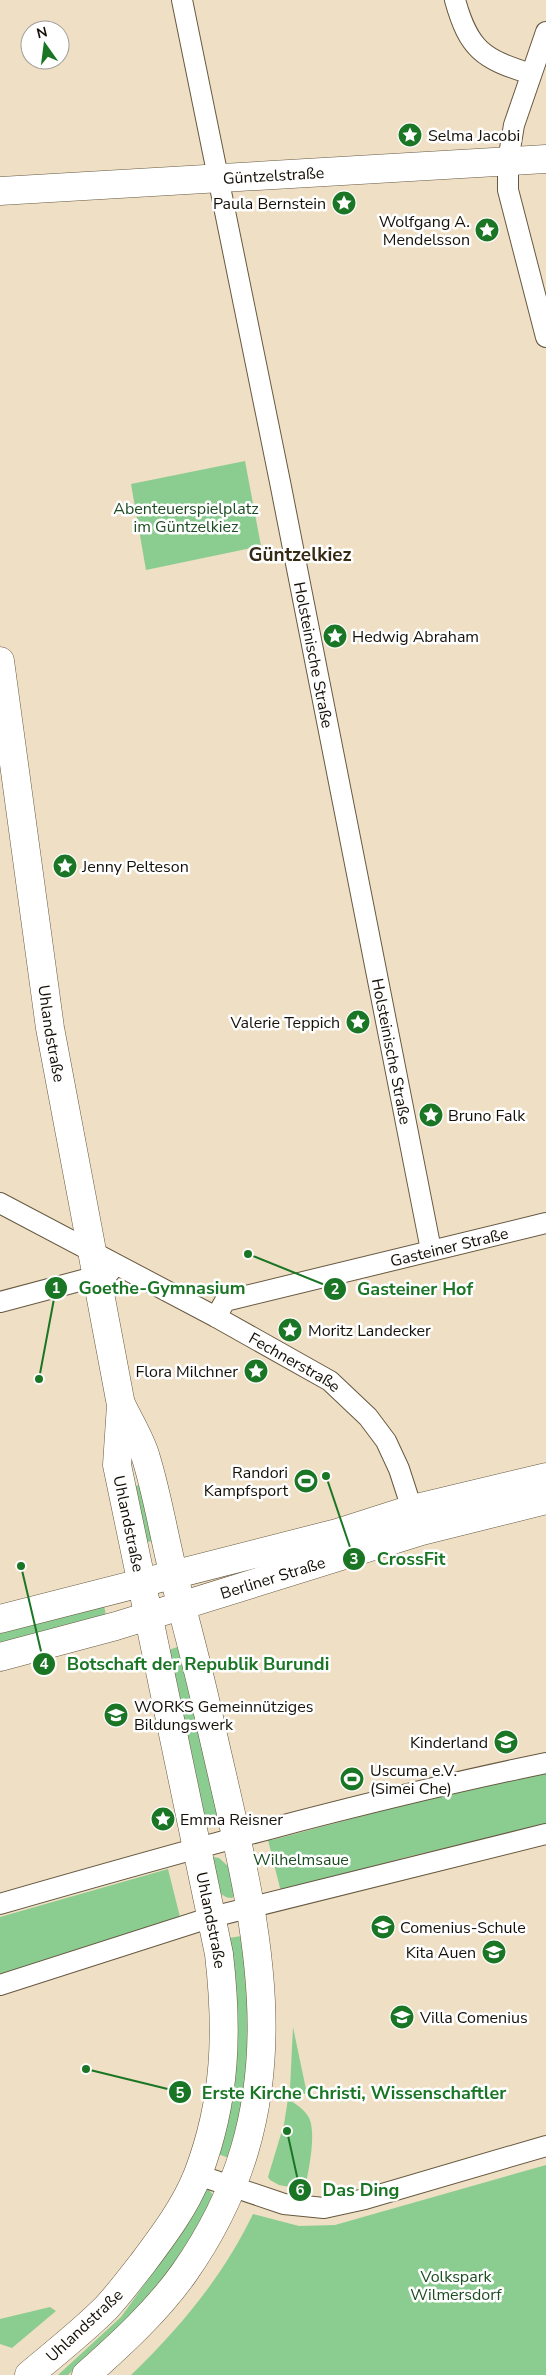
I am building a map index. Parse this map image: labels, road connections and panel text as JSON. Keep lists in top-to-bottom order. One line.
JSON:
{"streets":{"main road":["Güntzelstraße","Uhlandstraße","Berliner Straße"],"street":["Holsteinische Straße","Gasteiner Straße","Fechnerstraße"]},"crossings":[["Güntzelstraße","Holsteinische Straße"],["Holsteinische Straße","Gasteiner Straße"],["Uhlandstraße","Fechnerstraße"],["Uhlandstraße","Berliner Straße"],["Gasteiner Straße","Fechnerstraße"],["Fechnerstraße","Berliner Straße"]],"districts":["Güntzelkiez"],"parks":["Abenteuerspielplatz im Güntzelkiez","Wilhelmsaue","Volkspark Wilmersdorf"],"places":{"place":["Selma Jacobi","Paula Bernstein","Wolfgang A. Mendelsson","Hedwig Abraham","Jenny Pelteson","Valerie Teppich","Bruno Falk","Moritz Landecker","Flora Milchner","Emma Reisner"],"other":["Gasteiner Hof","Goethe-Gymnasium","CrossFit","Botschaft der Republik Burundi","Erste Kirche Christi, Wissenschaftler","Das Ding"],"sports":["Randori Kampfsport","Uscuma e.V. (Simei Che)"],"school or university":["WORKS Gemeinnütziges Bildungswerk","Kinderland","Comenius-Schule","Kita Auen","Villa Comenius"]},"north":"top"}
